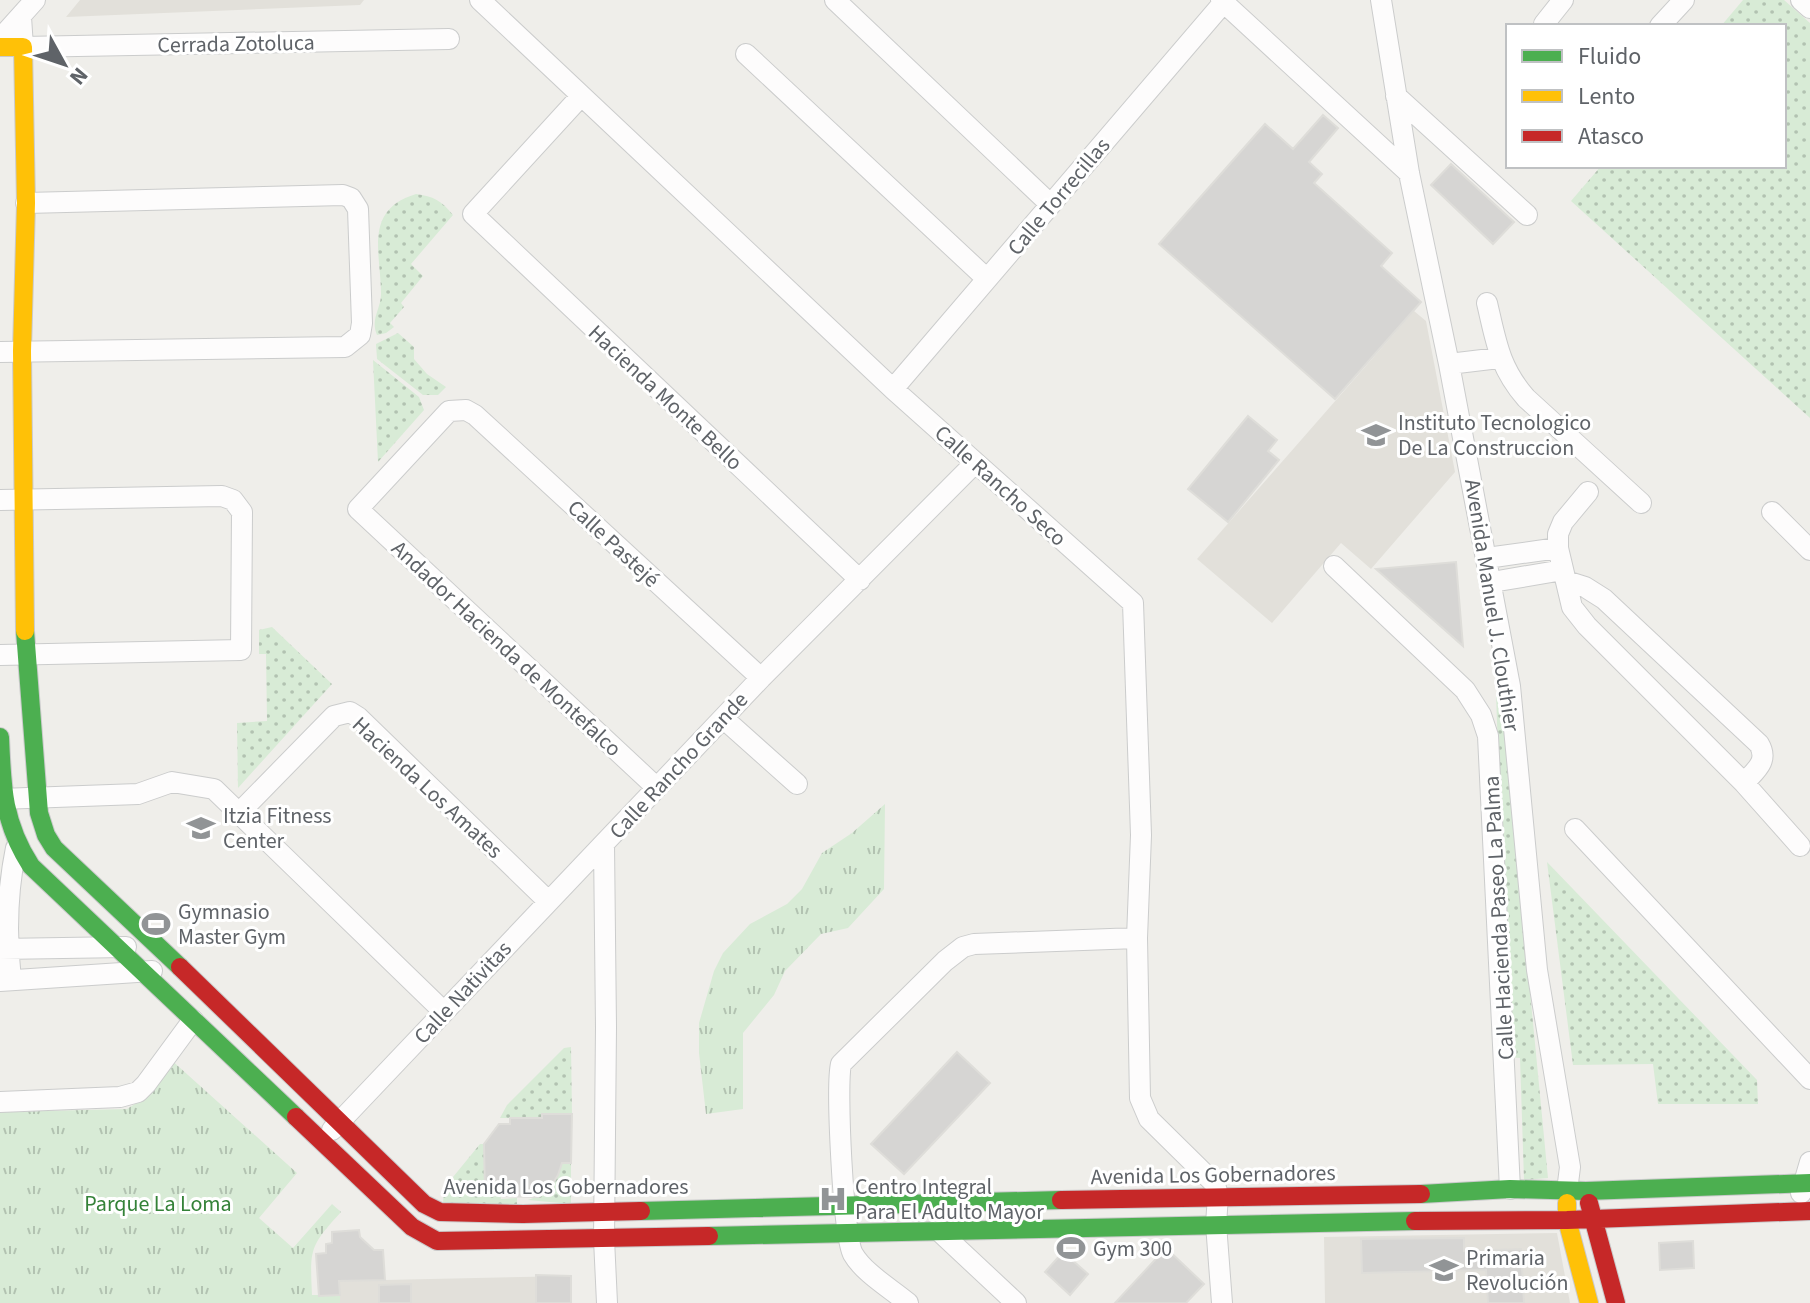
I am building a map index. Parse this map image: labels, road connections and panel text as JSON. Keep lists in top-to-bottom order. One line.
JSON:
{"streets":{"street":["Cerrada Zotoluca","Calle Torrecillas","Hacienda Monte Bello","Calle Rancho Seco","Calle Pastejé","Avenida Manuel J. Clouthier","Andador Hacienda de Montefalco","Calle Rancho Grande","Hacienda Los Amates","Calle Hacienda Paseo La Palma","Calle Nativitas","Avenida Los Gobernadores"]},"crossings":[["Cerrada Zotoluca","Avenida Los Gobernadores"],["Calle Torrecillas","Calle Rancho Seco"],["Hacienda Monte Bello","Calle Rancho Seco"],["Hacienda Monte Bello","Calle Rancho Grande"],["Calle Rancho Seco","Calle Rancho Grande"],["Calle Rancho Seco","Avenida Los Gobernadores"],["Calle Pastejé","Andador Hacienda de Montefalco"],["Calle Pastejé","Calle Rancho Grande"],["Avenida Manuel J. Clouthier","Avenida Los Gobernadores"],["Andador Hacienda de Montefalco","Calle Rancho Grande"],["Calle Rancho Grande","Calle Nativitas"],["Calle Rancho Grande","Avenida Los Gobernadores"],["Hacienda Los Amates","Calle Nativitas"],["Calle Hacienda Paseo La Palma","Avenida Los Gobernadores"],["Calle Nativitas","Avenida Los Gobernadores"]],"parks":["Parque La Loma"],"places":{"school or university":["Instituto Tecnologico De La Construccion","Itzia Fitness Center","Primaria Revolución"],"sports":["Gymnasio Master Gym","Gym 300"],"hospital":["Centro Integral Para El Adulto Mayor"]},"legend":["Fluido","Lento","Atasco"],"north":"bottom right"}
